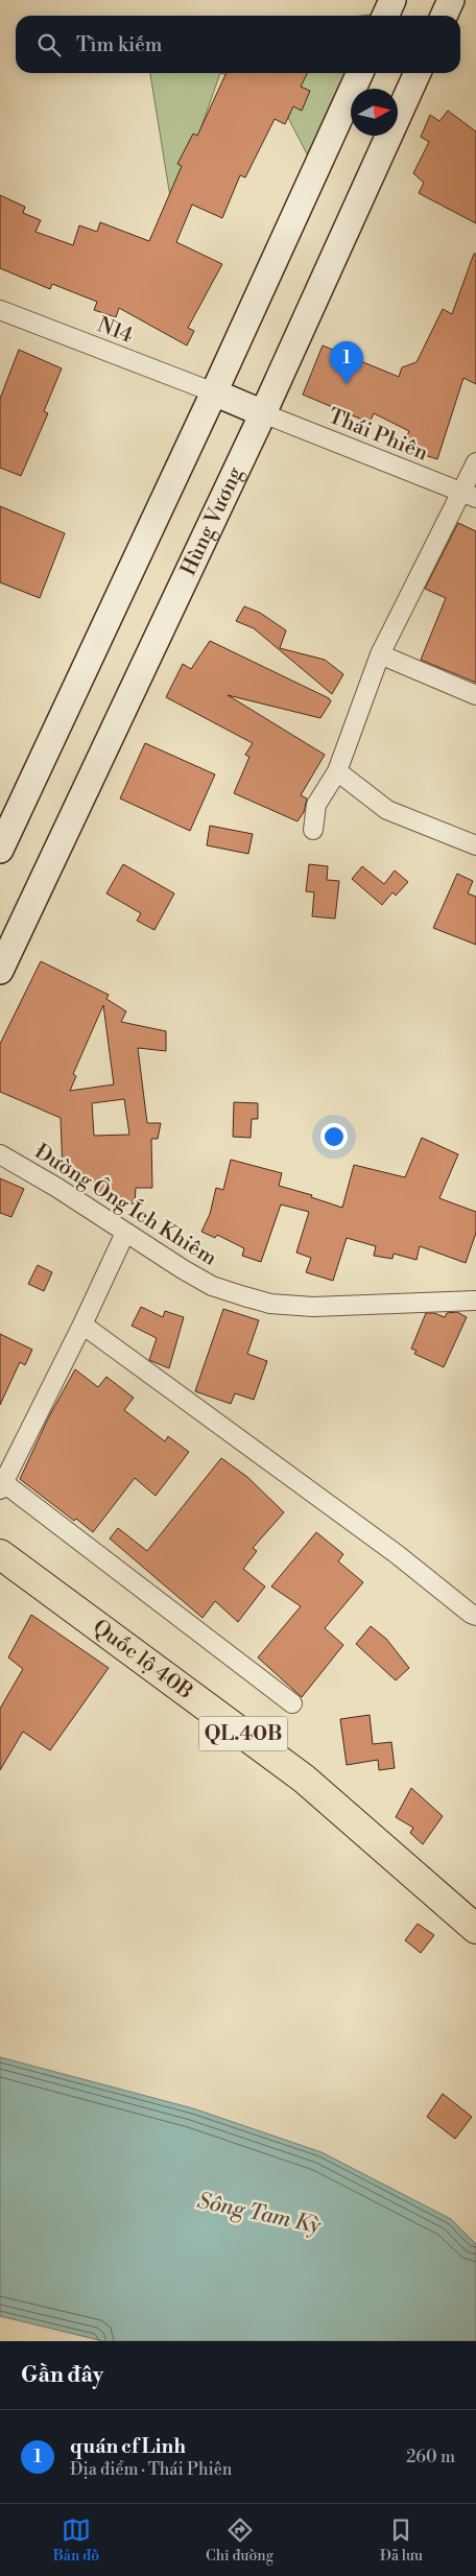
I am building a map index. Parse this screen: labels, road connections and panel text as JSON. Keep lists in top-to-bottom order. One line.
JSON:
{"streets":{"highway":["Quốc lộ 40B","QL.40B"],"main road":["Hùng Vương"],"street":["N14","Thái Phiên","Đường Ông Ích Khiêm"]},"crossings":[["Thái Phiên","Hùng Vương"]],"water":["Sông Tam Kỳ"],"north":"right","page":{"search":"Tìm kiếm","pins":"1","heading":"Gần đây","list":[{"mark":"1","name":"quán cf Linh","note":"Địa điểm · Thái Phiên","value":"260 m"}],"nav":["Bản đồ","Chỉ đường","Đã lưu"]}}
